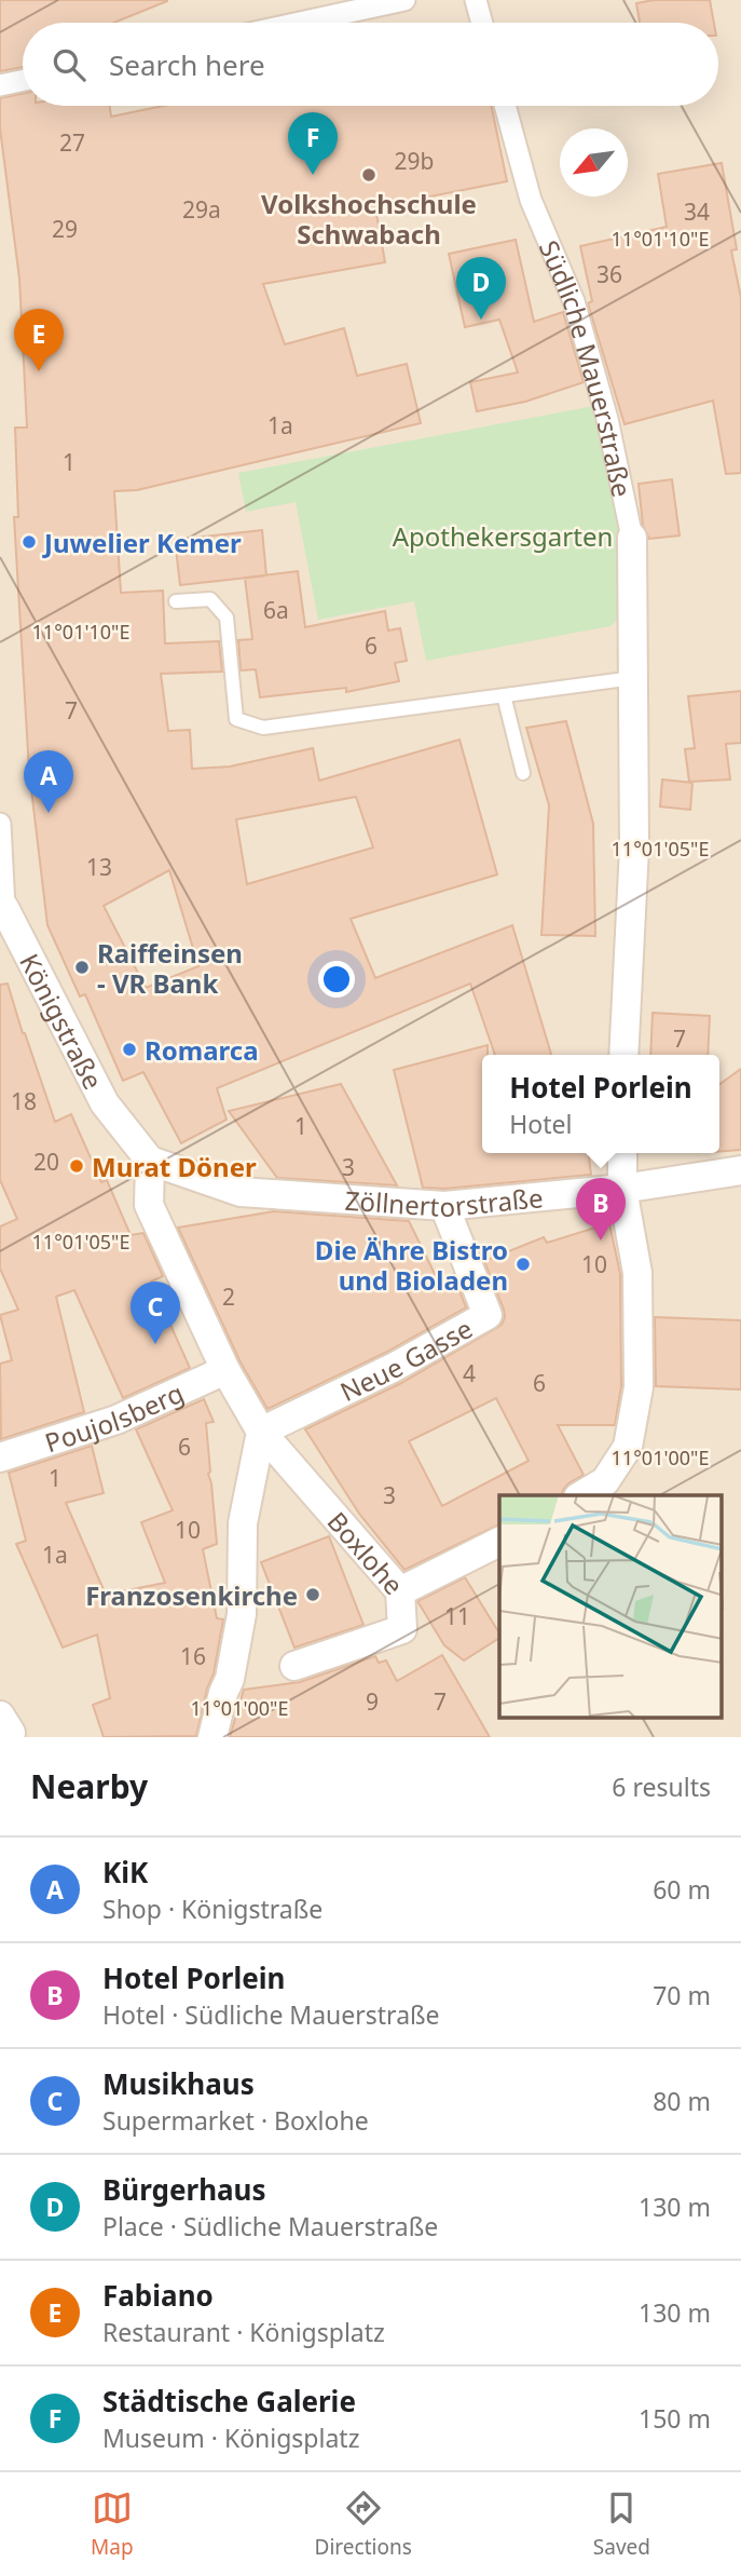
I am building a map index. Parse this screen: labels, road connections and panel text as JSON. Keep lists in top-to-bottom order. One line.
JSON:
{"streets":{"street":["Südliche Mauerstraße","Königstraße","Zöllnertorstraße","Neue Gasse","Poujolsberg","Boxlohe"]},"crossings":[["Königstraße","Zöllnertorstraße"],["Königstraße","Boxlohe"],["Zöllnertorstraße","Neue Gasse"],["Zöllnertorstraße","Boxlohe"],["Neue Gasse","Boxlohe"],["Poujolsberg","Boxlohe"]],"parks":["Apothekersgarten"],"places":["Volkshochschule Schwabach","Juwelier Kemer","Raiffeinsen - VR Bank","Romarca","Murat Döner","Die Ähre Bistro und Bioladen","Franzosenkirche"],"house_numbers":["27","29b","29a","34","29","36","1a","1","6a","6","7","13","7","18","1","20","3","10","2","4","6","6","1","3","10","1a","11","16","9","7"],"north":"bottom left","page":{"search":"Search here","pins":["F","D","E","A","B","C"],"popup":["Hotel Porlein","Hotel"],"heading":["Nearby","6 results"],"list":[{"mark":"A","name":"KiK","note":"Shop · Königstraße","value":"60 m"},{"mark":"B","name":"Hotel Porlein","note":"Hotel · Südliche Mauerstraße","value":"70 m"},{"mark":"C","name":"Musikhaus","note":"Supermarket · Boxlohe","value":"80 m"},{"mark":"D","name":"Bürgerhaus","note":"Place · Südliche Mauerstraße","value":"130 m"},{"mark":"E","name":"Fabiano","note":"Restaurant · Königsplatz","value":"130 m"},{"mark":"F","name":"Städtische Galerie","note":"Museum · Königsplatz","value":"150 m"}],"nav":["Map","Directions","Saved"]},"coordinates":["11°01'10\"E","11°01'05\"E","11°01'00\"E"]}
